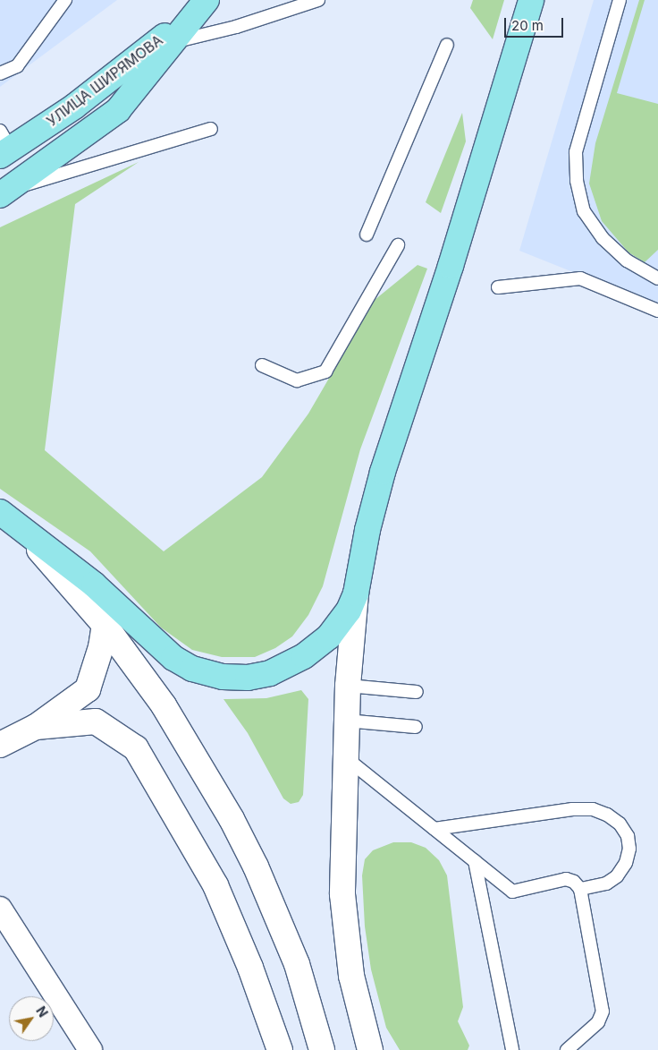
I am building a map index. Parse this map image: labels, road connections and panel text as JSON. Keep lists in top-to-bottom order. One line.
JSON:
{"streets":{"main road":["УЛИЦА ШИРЯМОВА"]},"scale_bar":"20 m","north":"top right"}
